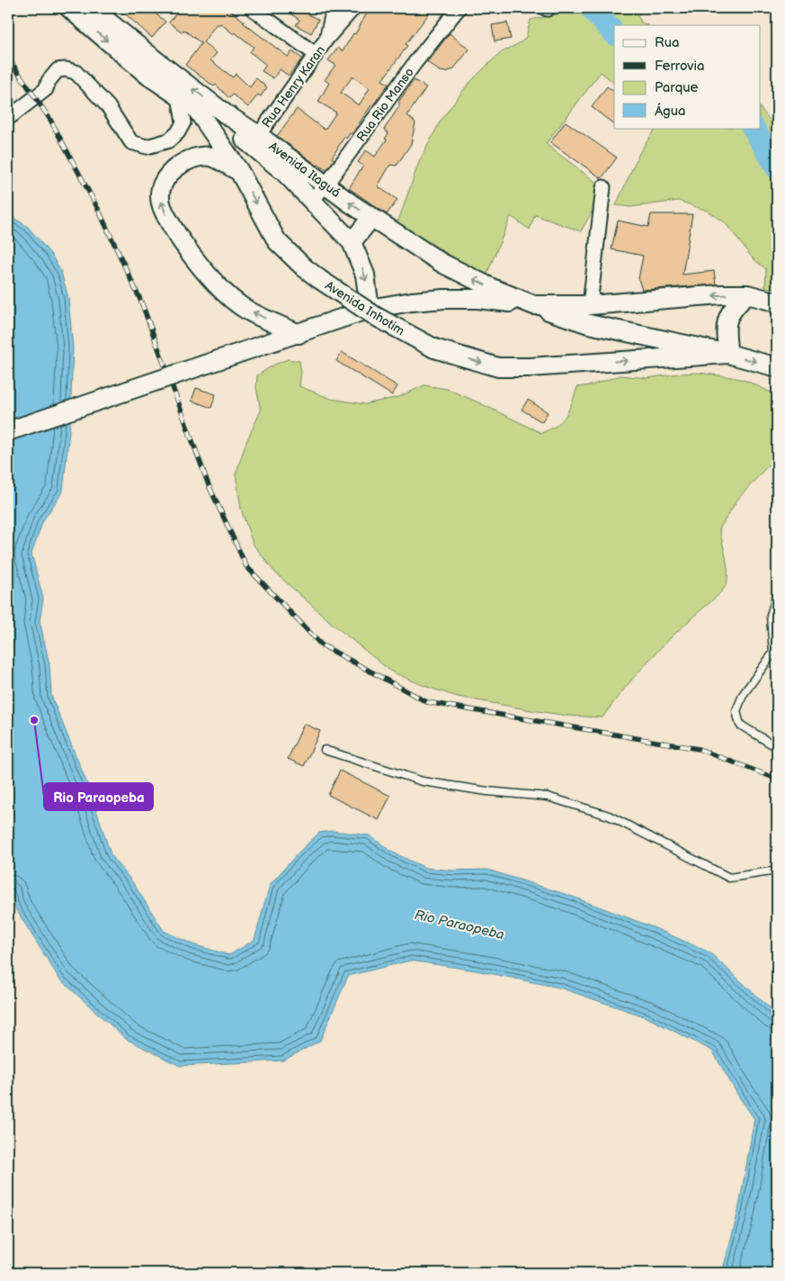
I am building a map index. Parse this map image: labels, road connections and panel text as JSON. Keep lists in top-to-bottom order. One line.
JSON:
{"streets":{"main road":["Avenida Itaguá","Avenida Inhotim"],"street":["Rua Henry Karan","Rua Rio Manso"]},"crossings":[["Rua Henry Karan","Avenida Itaguá"],["Rua Rio Manso","Avenida Itaguá"]],"one_way":["Avenida Itaguá"],"water":["Rio Paraopeba"],"places":["Rio Paraopeba"],"legend":["Rua","Ferrovia","Parque","Água"]}
